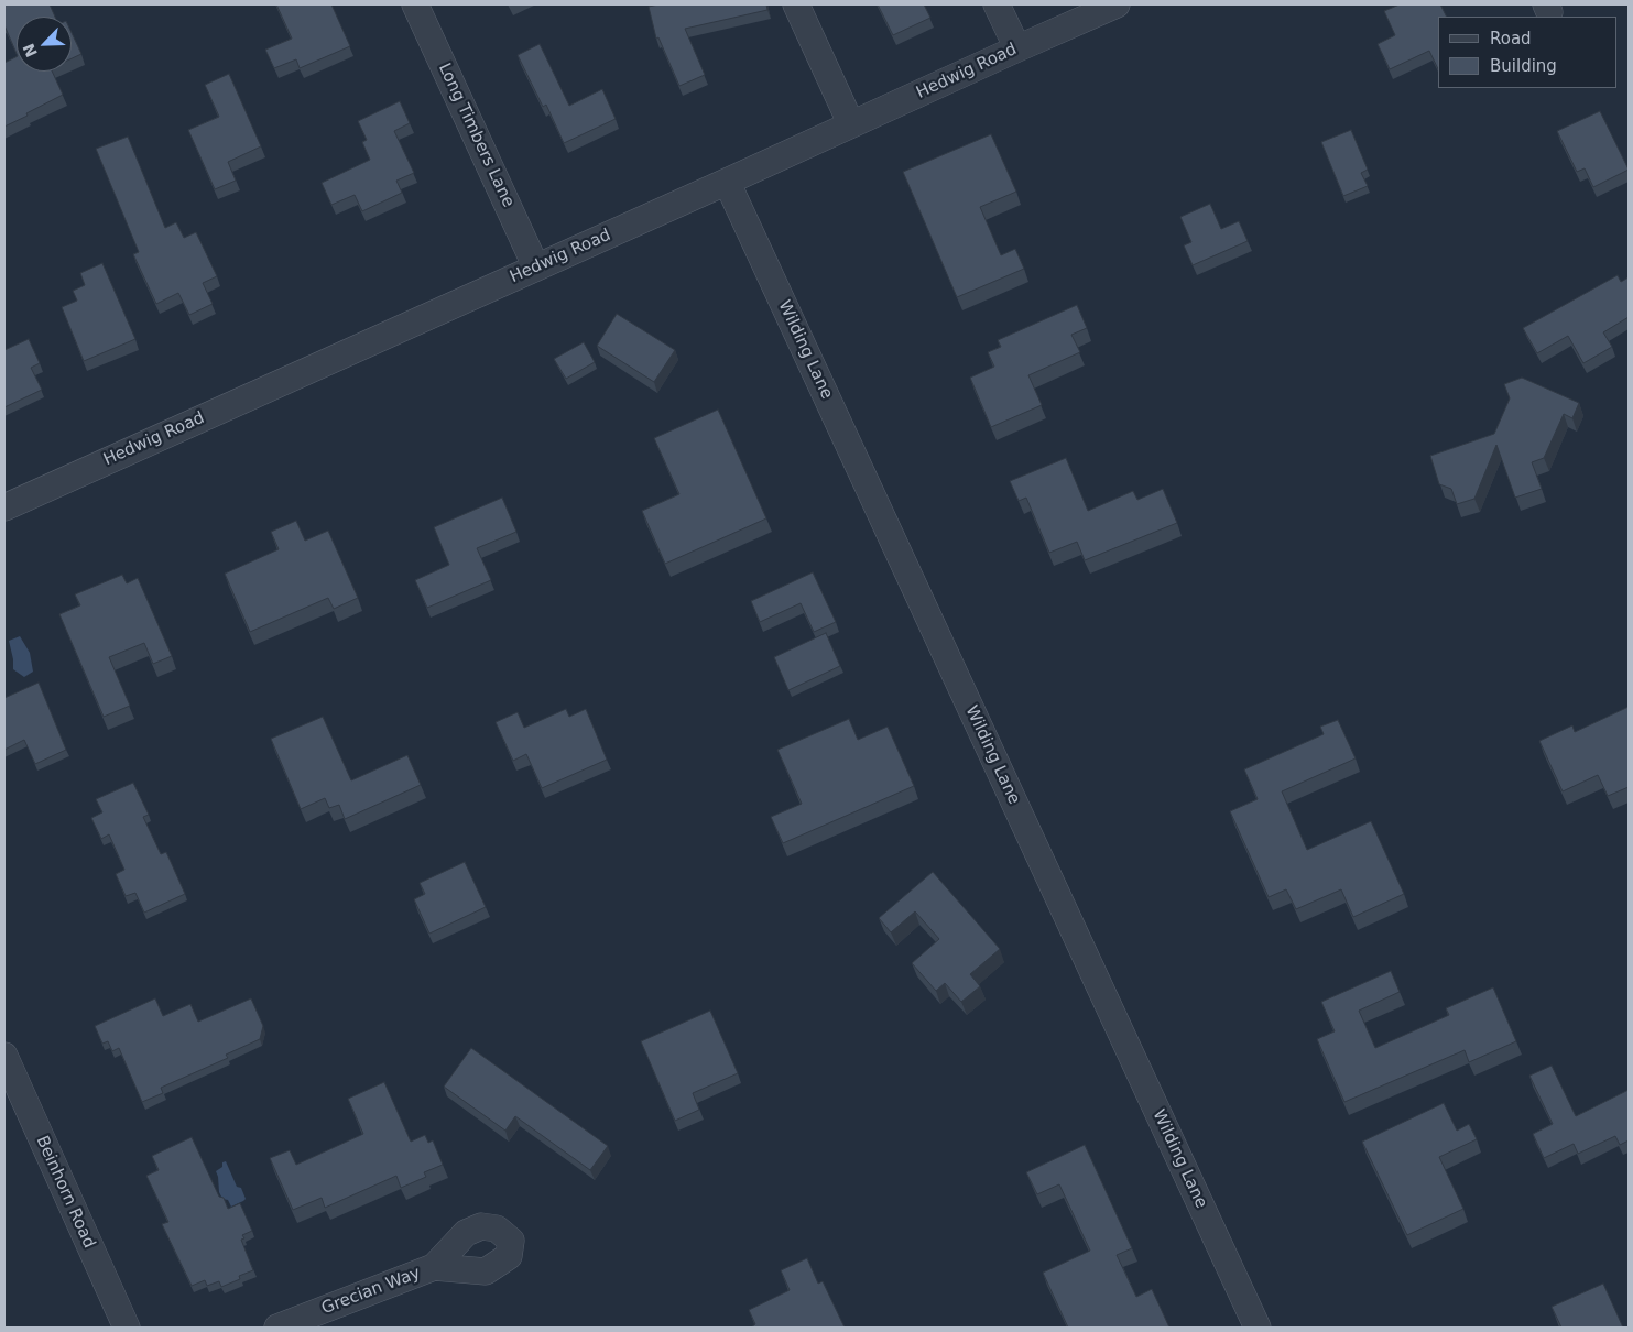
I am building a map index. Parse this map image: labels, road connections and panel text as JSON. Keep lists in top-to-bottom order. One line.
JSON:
{"streets":{"street":["Hedwig Road","Long Timbers Lane","Wilding Lane","Beinhorn Road","Grecian Way"]},"crossings":[["Hedwig Road","Long Timbers Lane"],["Hedwig Road","Wilding Lane"]],"legend":["Road","Building"],"north":"bottom left"}
